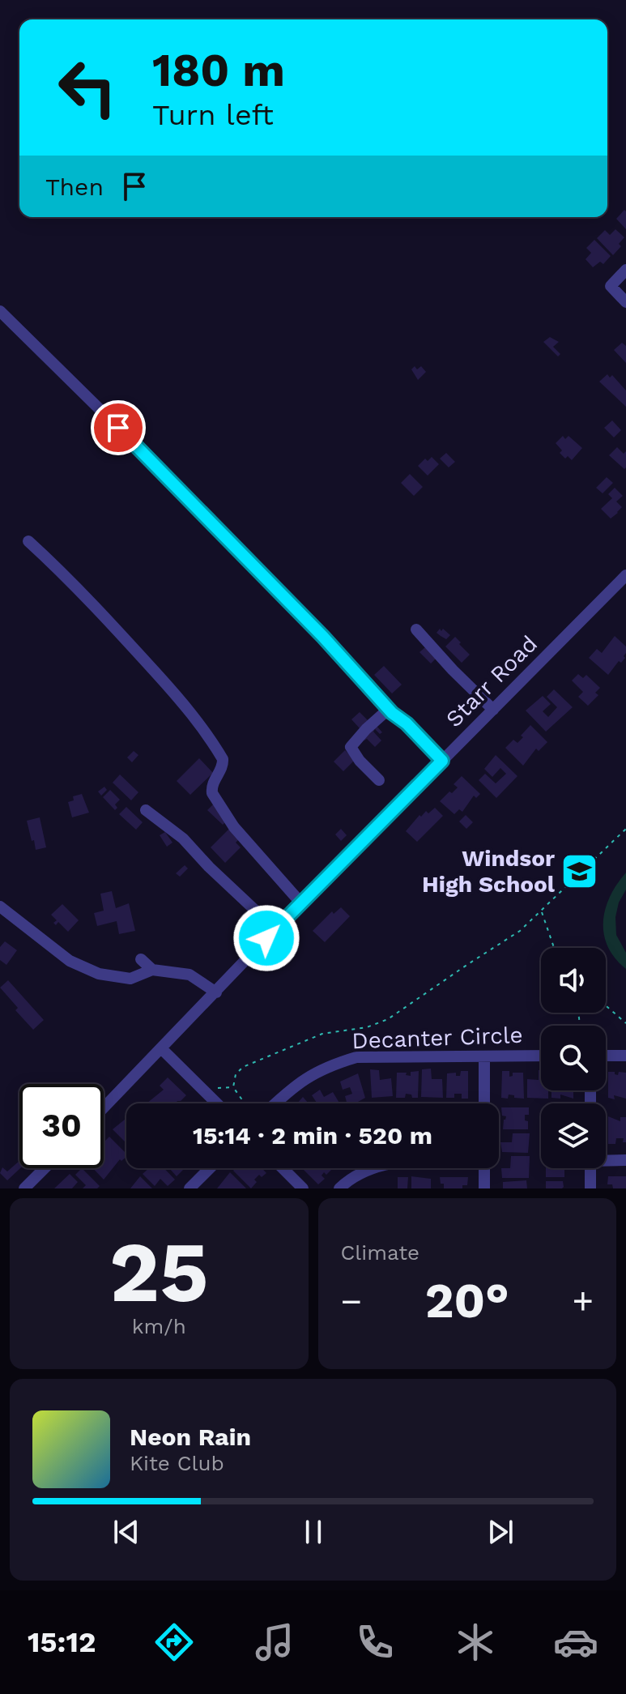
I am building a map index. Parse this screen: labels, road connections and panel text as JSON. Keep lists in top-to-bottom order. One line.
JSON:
{"streets":{"street":["Starr Road","Decanter Circle"]},"places":{"school or university":["Windsor High School"]},"page":{"turn":["180 m","Turn left"],"then":"Then","limit":"30","trip":"15:14 · 2 min · 520 m","tile":[["25","km/h"],"Climate"],"heat":["−","20°","+"],"song":["Neon Rain","Kite Club"],"tabs":"15:12"}}
